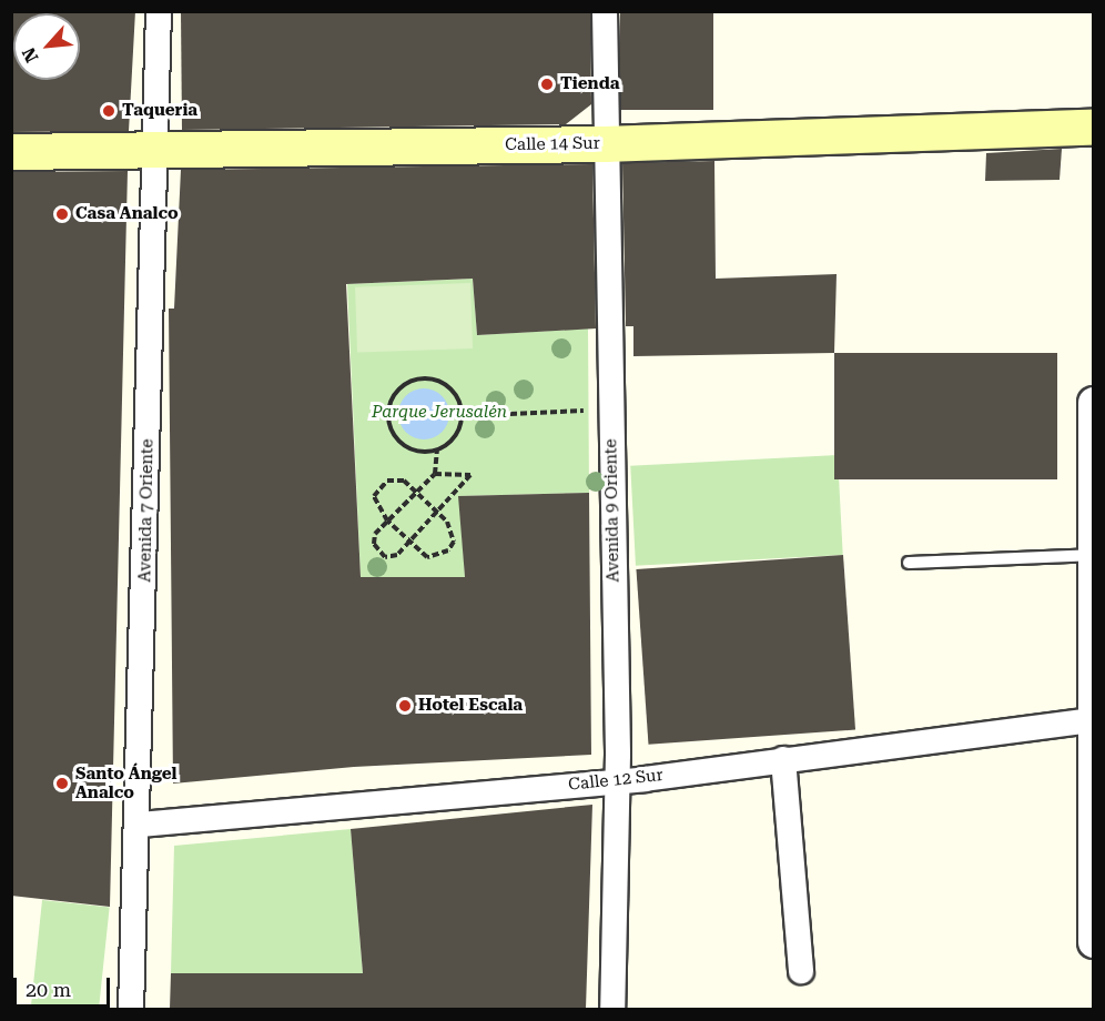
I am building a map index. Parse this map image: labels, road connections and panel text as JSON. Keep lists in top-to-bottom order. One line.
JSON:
{"streets":{"main road":["Calle 14 Sur"],"street":["Avenida 7 Oriente","Avenida 9 Oriente","Calle 12 Sur"]},"crossings":[["Calle 14 Sur","Avenida 7 Oriente"],["Calle 14 Sur","Avenida 9 Oriente"],["Avenida 7 Oriente","Calle 12 Sur"],["Avenida 9 Oriente","Calle 12 Sur"]],"parks":["Parque Jerusalén"],"places":["Tienda","Taqueria","Casa Analco","Hotel Escala","Santo Ángel Analco"],"scale_bar":"20 m","north":"bottom left"}
